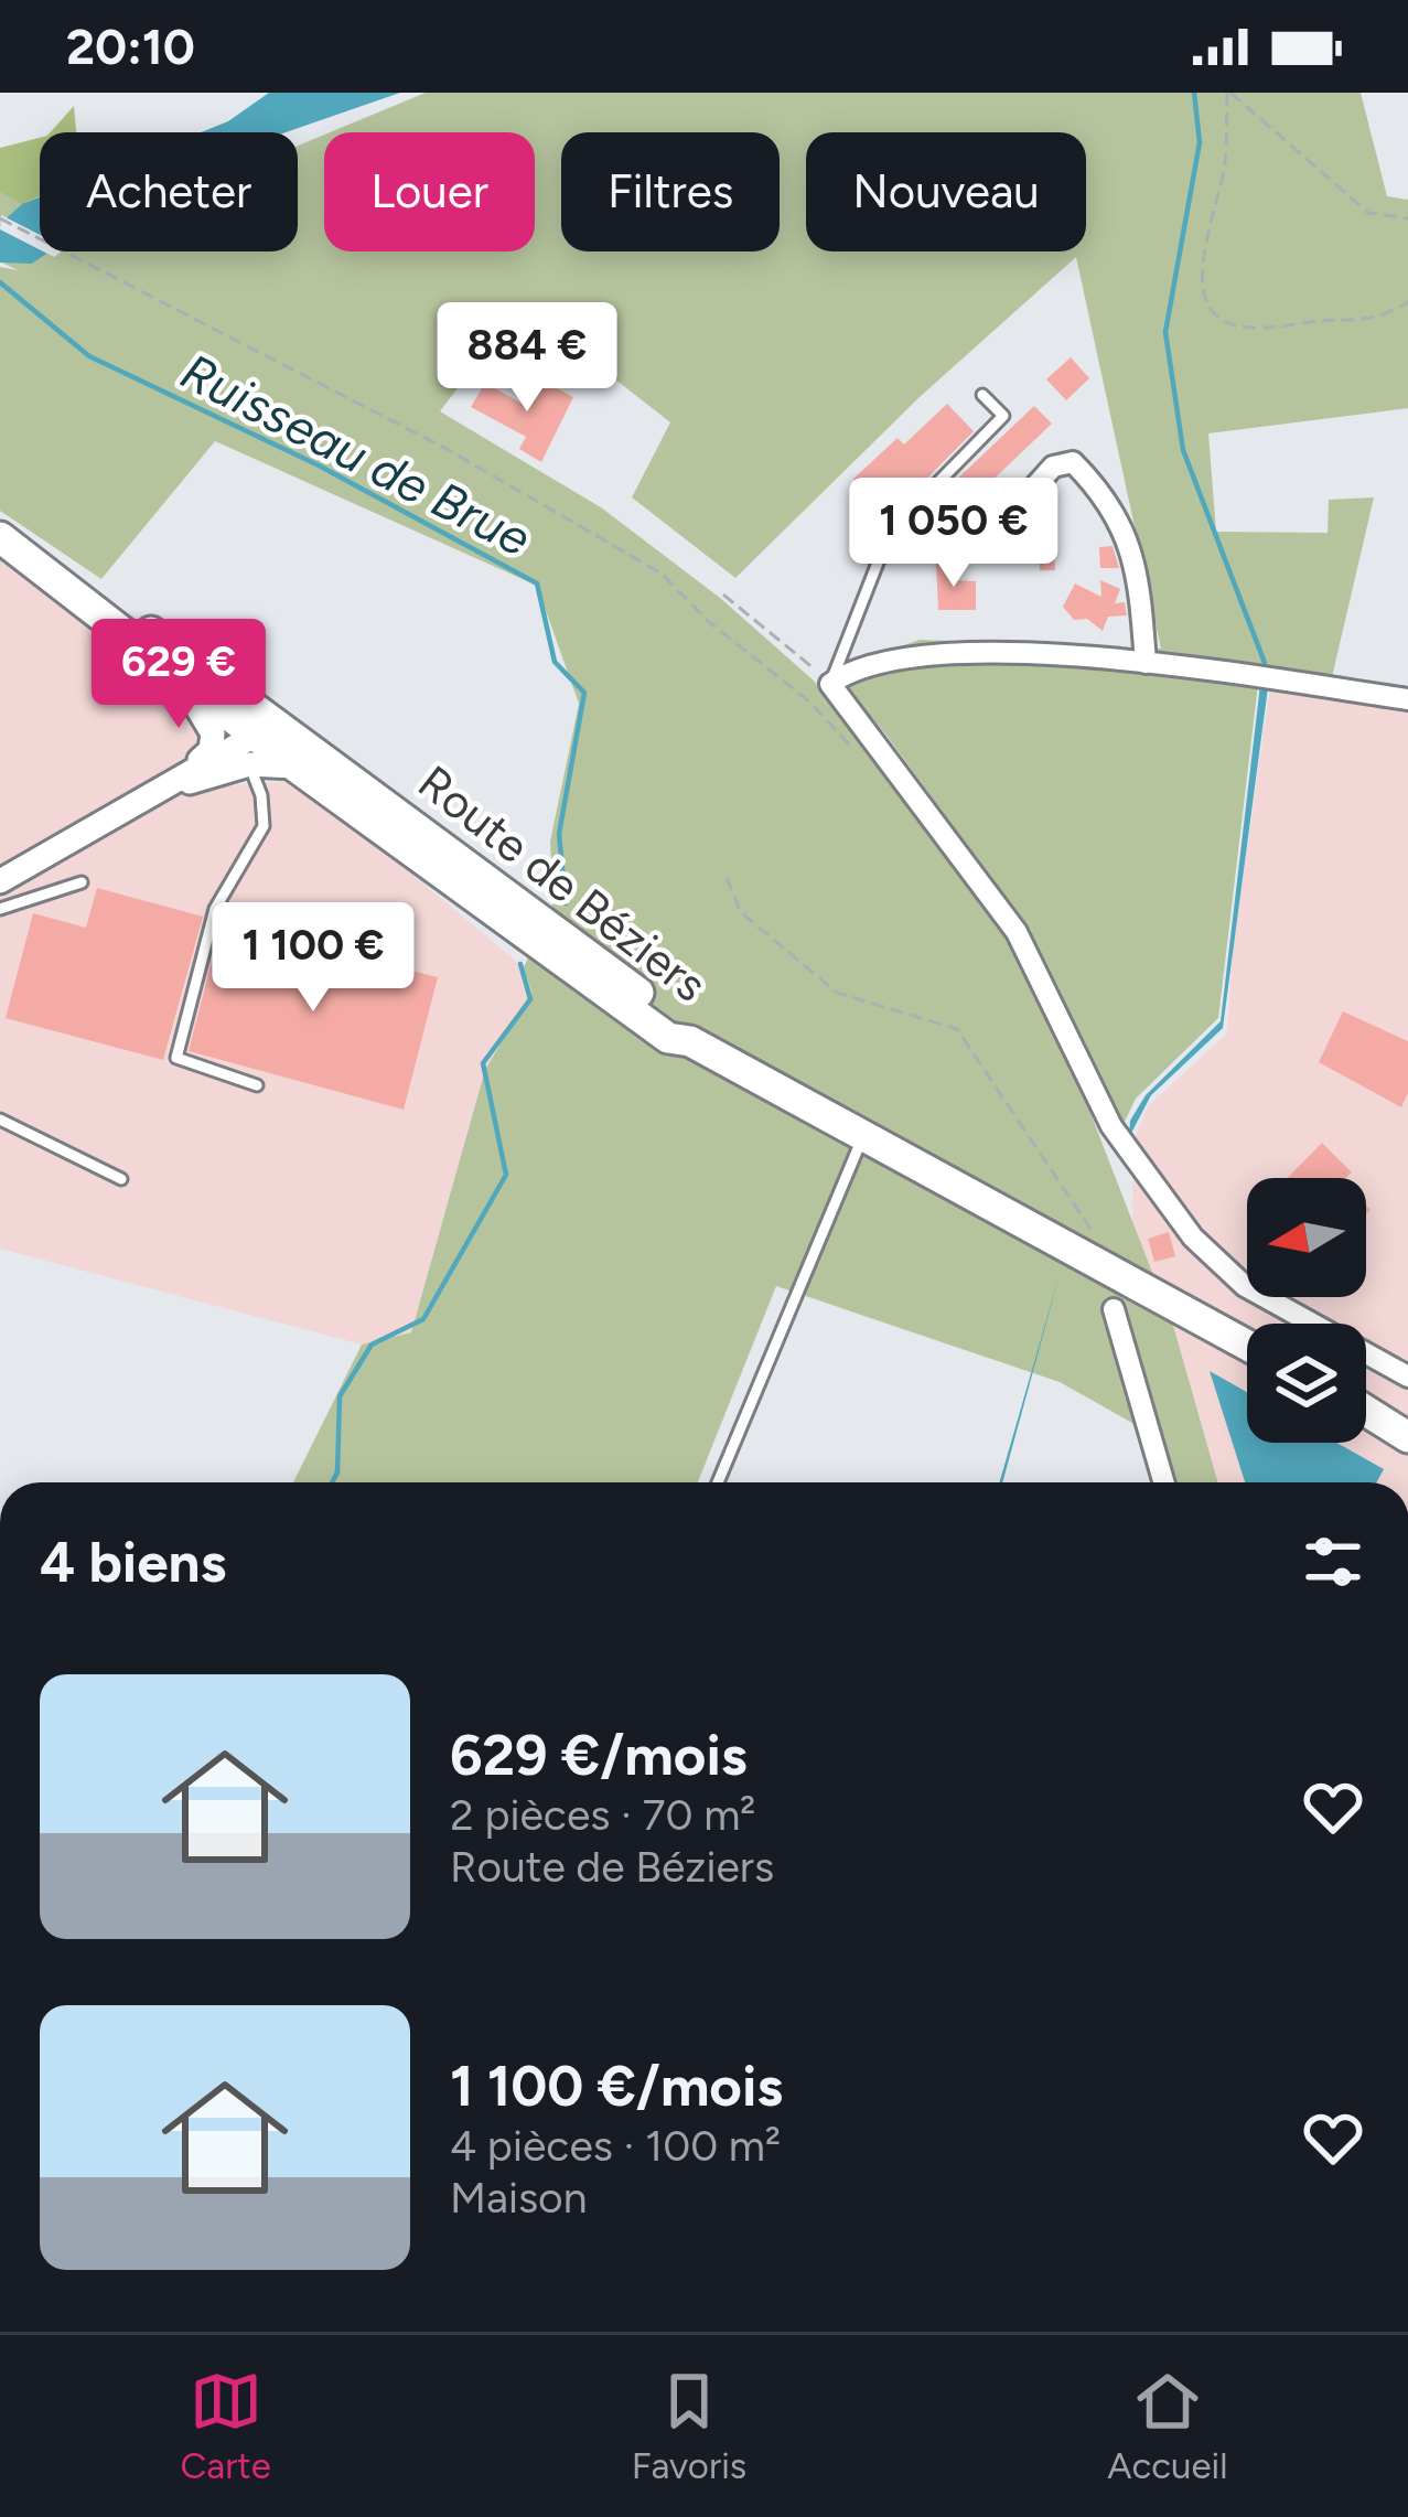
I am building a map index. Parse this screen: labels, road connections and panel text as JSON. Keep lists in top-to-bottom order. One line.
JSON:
{"streets":{"main road":["Route de Béziers"]},"water":["Ruisseau de Brue"],"north":"left","page":{"status":"20:10","chip":["Acheter","Louer","Filtres","Nouveau"],"price":["884 €","1 050 €","629 €","1 100 €"],"heading":"4 biens","list":[{"name":"629 €/mois","note":"2 pièces · 70 m² · Route de Béziers"},{"name":"1 100 €/mois","note":"4 pièces · 100 m² · Maison"}],"tabs":["Carte","Favoris","Accueil"]}}
